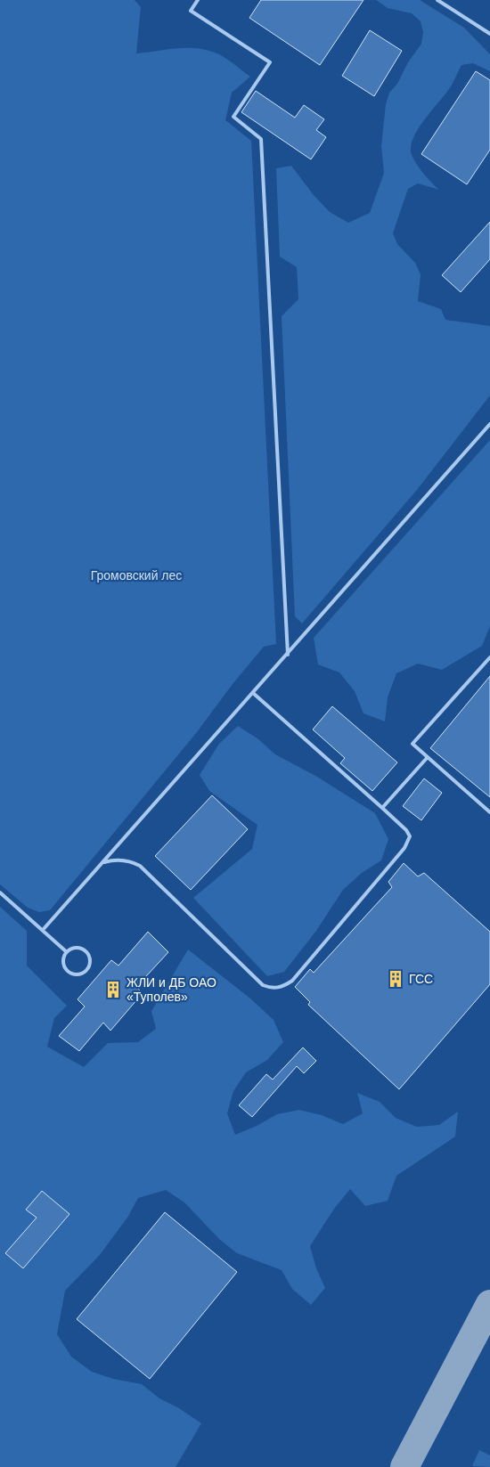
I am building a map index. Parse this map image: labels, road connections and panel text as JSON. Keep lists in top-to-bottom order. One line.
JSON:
{"parks":["Громовский лес"],"places":{"building":["ГСС","ЖЛИ и ДБ ОАО «Туполев»"]}}
